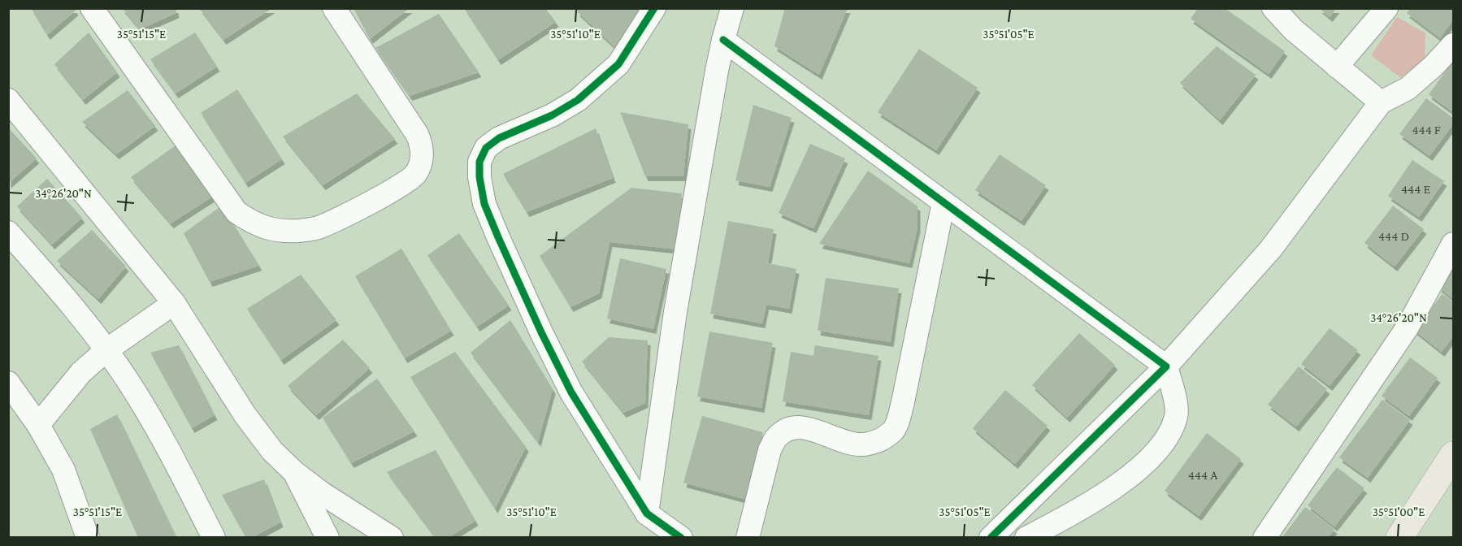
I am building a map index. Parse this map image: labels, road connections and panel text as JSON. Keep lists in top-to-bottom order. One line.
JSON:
{"house_numbers":["444 F","444 E","444 D","444 A"],"coordinates":["35°51'15\"E","35°51'10\"E","35°51'05\"E","34°26'20\"N","35°51'00\"E"]}
